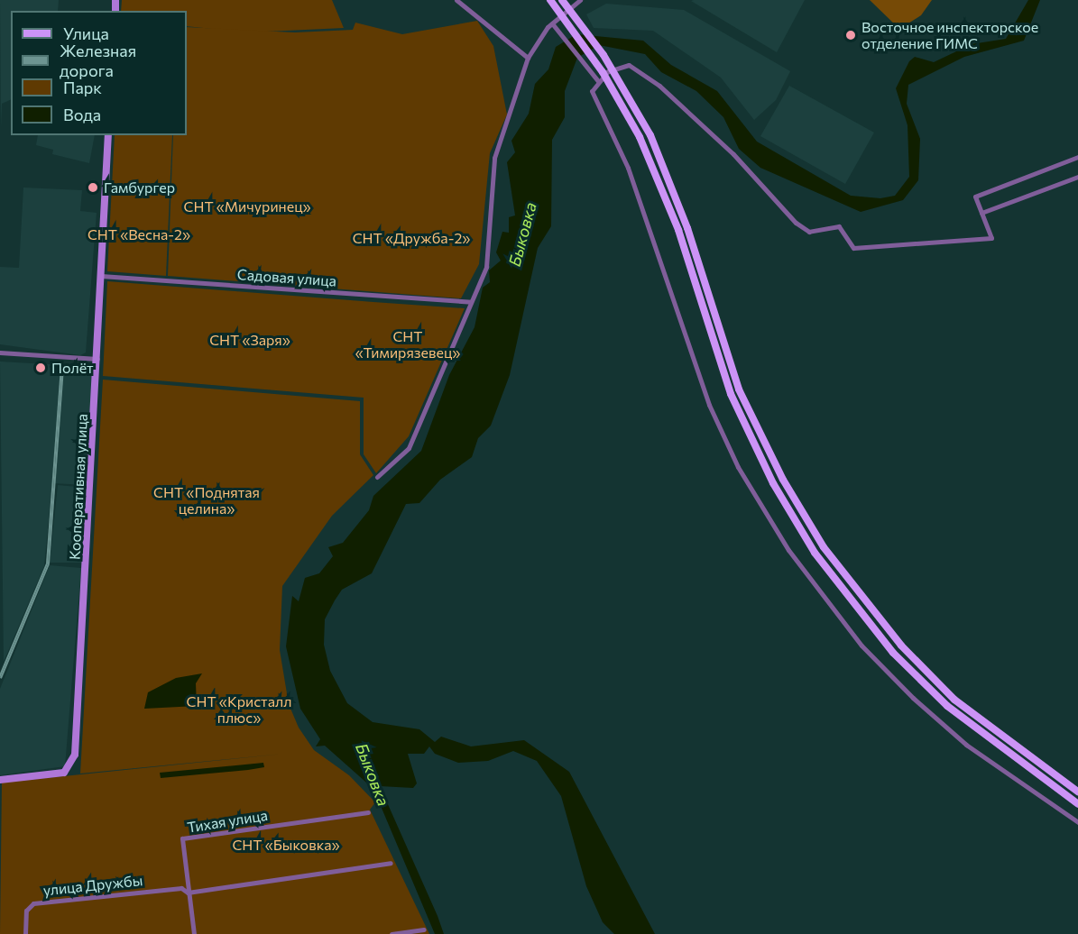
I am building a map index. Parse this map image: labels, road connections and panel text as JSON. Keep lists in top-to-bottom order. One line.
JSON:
{"streets":{"main road":["Кооперативная улица"],"street":["Садовая улица","Тихая улица","улица Дружбы"]},"crossings":[["Садовая улица","Кооперативная улица"],["Тихая улица","улица Дружбы"]],"water":["Быковка"],"parks":["СНТ «Мичуринец»","СНТ «Весна-2»","СНТ «Дружба-2»","СНТ «Тимирязевец»","СНТ «Заря»","СНТ «Поднятая целина»","СНТ «Кристалл плюс»","СНТ «Быковка»"],"places":["Восточное инспекторское отделение ГИМС","Гамбургер","Полёт"],"legend":["Улица","Железная дорога","Парк","Вода"]}
